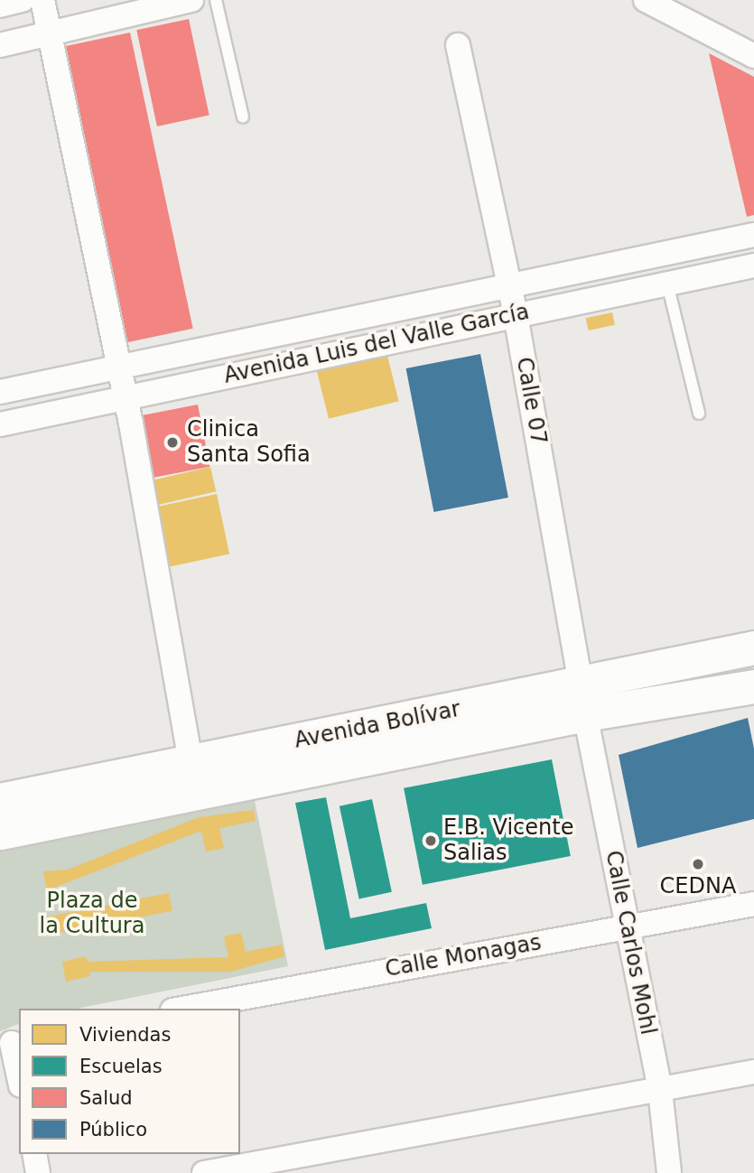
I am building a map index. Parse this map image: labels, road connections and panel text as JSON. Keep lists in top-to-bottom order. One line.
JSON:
{"streets":{"street":["Avenida Luis del Valle García","Calle 07","Avenida Bolívar","Calle Carlos Mohl","Calle Monagas"]},"crossings":[["Avenida Luis del Valle García","Calle 07"],["Calle 07","Avenida Bolívar"],["Calle 07","Calle Carlos Mohl"],["Avenida Bolívar","Calle Carlos Mohl"],["Calle Carlos Mohl","Calle Monagas"]],"parks":["Plaza de la Cultura"],"places":["Clinica Santa Sofia","E.B. Vicente Salias","CEDNA"],"legend":["Viviendas","Escuelas","Salud","Público"]}
